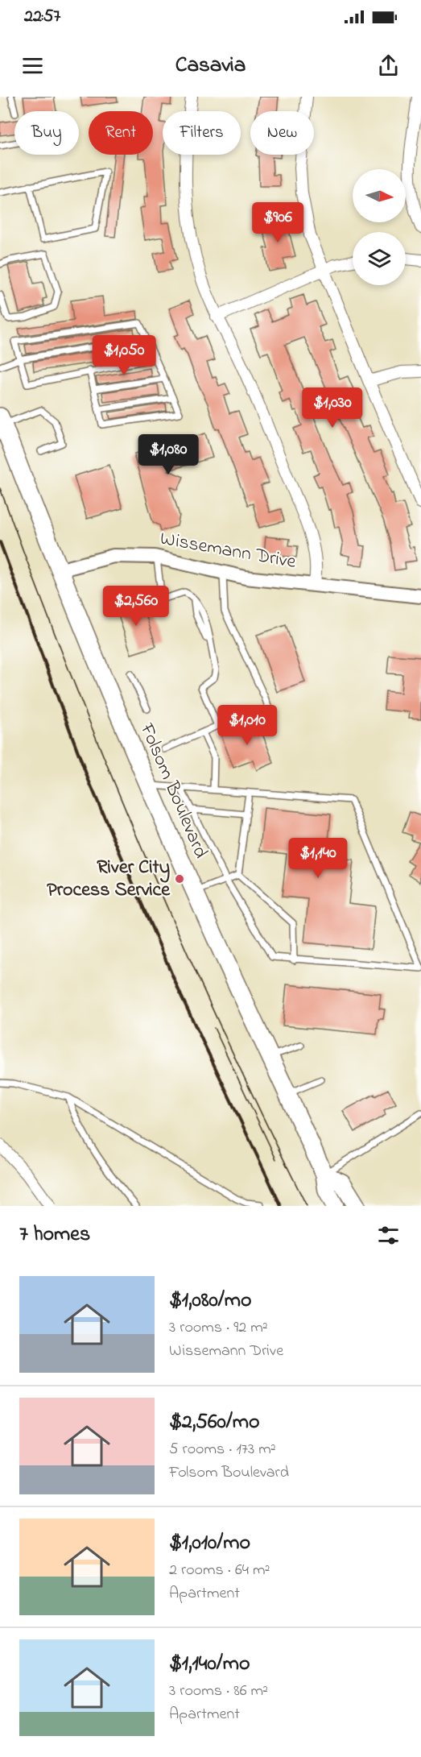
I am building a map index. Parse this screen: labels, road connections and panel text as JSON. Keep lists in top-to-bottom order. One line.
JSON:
{"streets":{"main road":["Folsom Boulevard"],"street":["Wissemann Drive"]},"crossings":[["Wissemann Drive","Folsom Boulevard"]],"places":["River City Process Service"],"north":"right","page":{"status":"22:57","header":"Casavia","chip":["Buy","Rent","Filters","New"],"price":["$906","$1,050","$1,030","$1,080","$2,560","$1,010","$1,140"],"heading":"7 homes","list":[{"name":"$1,080/mo","note":"3 rooms · 92 m² · Wissemann Drive"},{"name":"$2,560/mo","note":"5 rooms · 173 m² · Folsom Boulevard"},{"name":"$1,010/mo","note":"2 rooms · 64 m² · Apartment"},{"name":"$1,140/mo","note":"3 rooms · 86 m² · Apartment"}]}}
